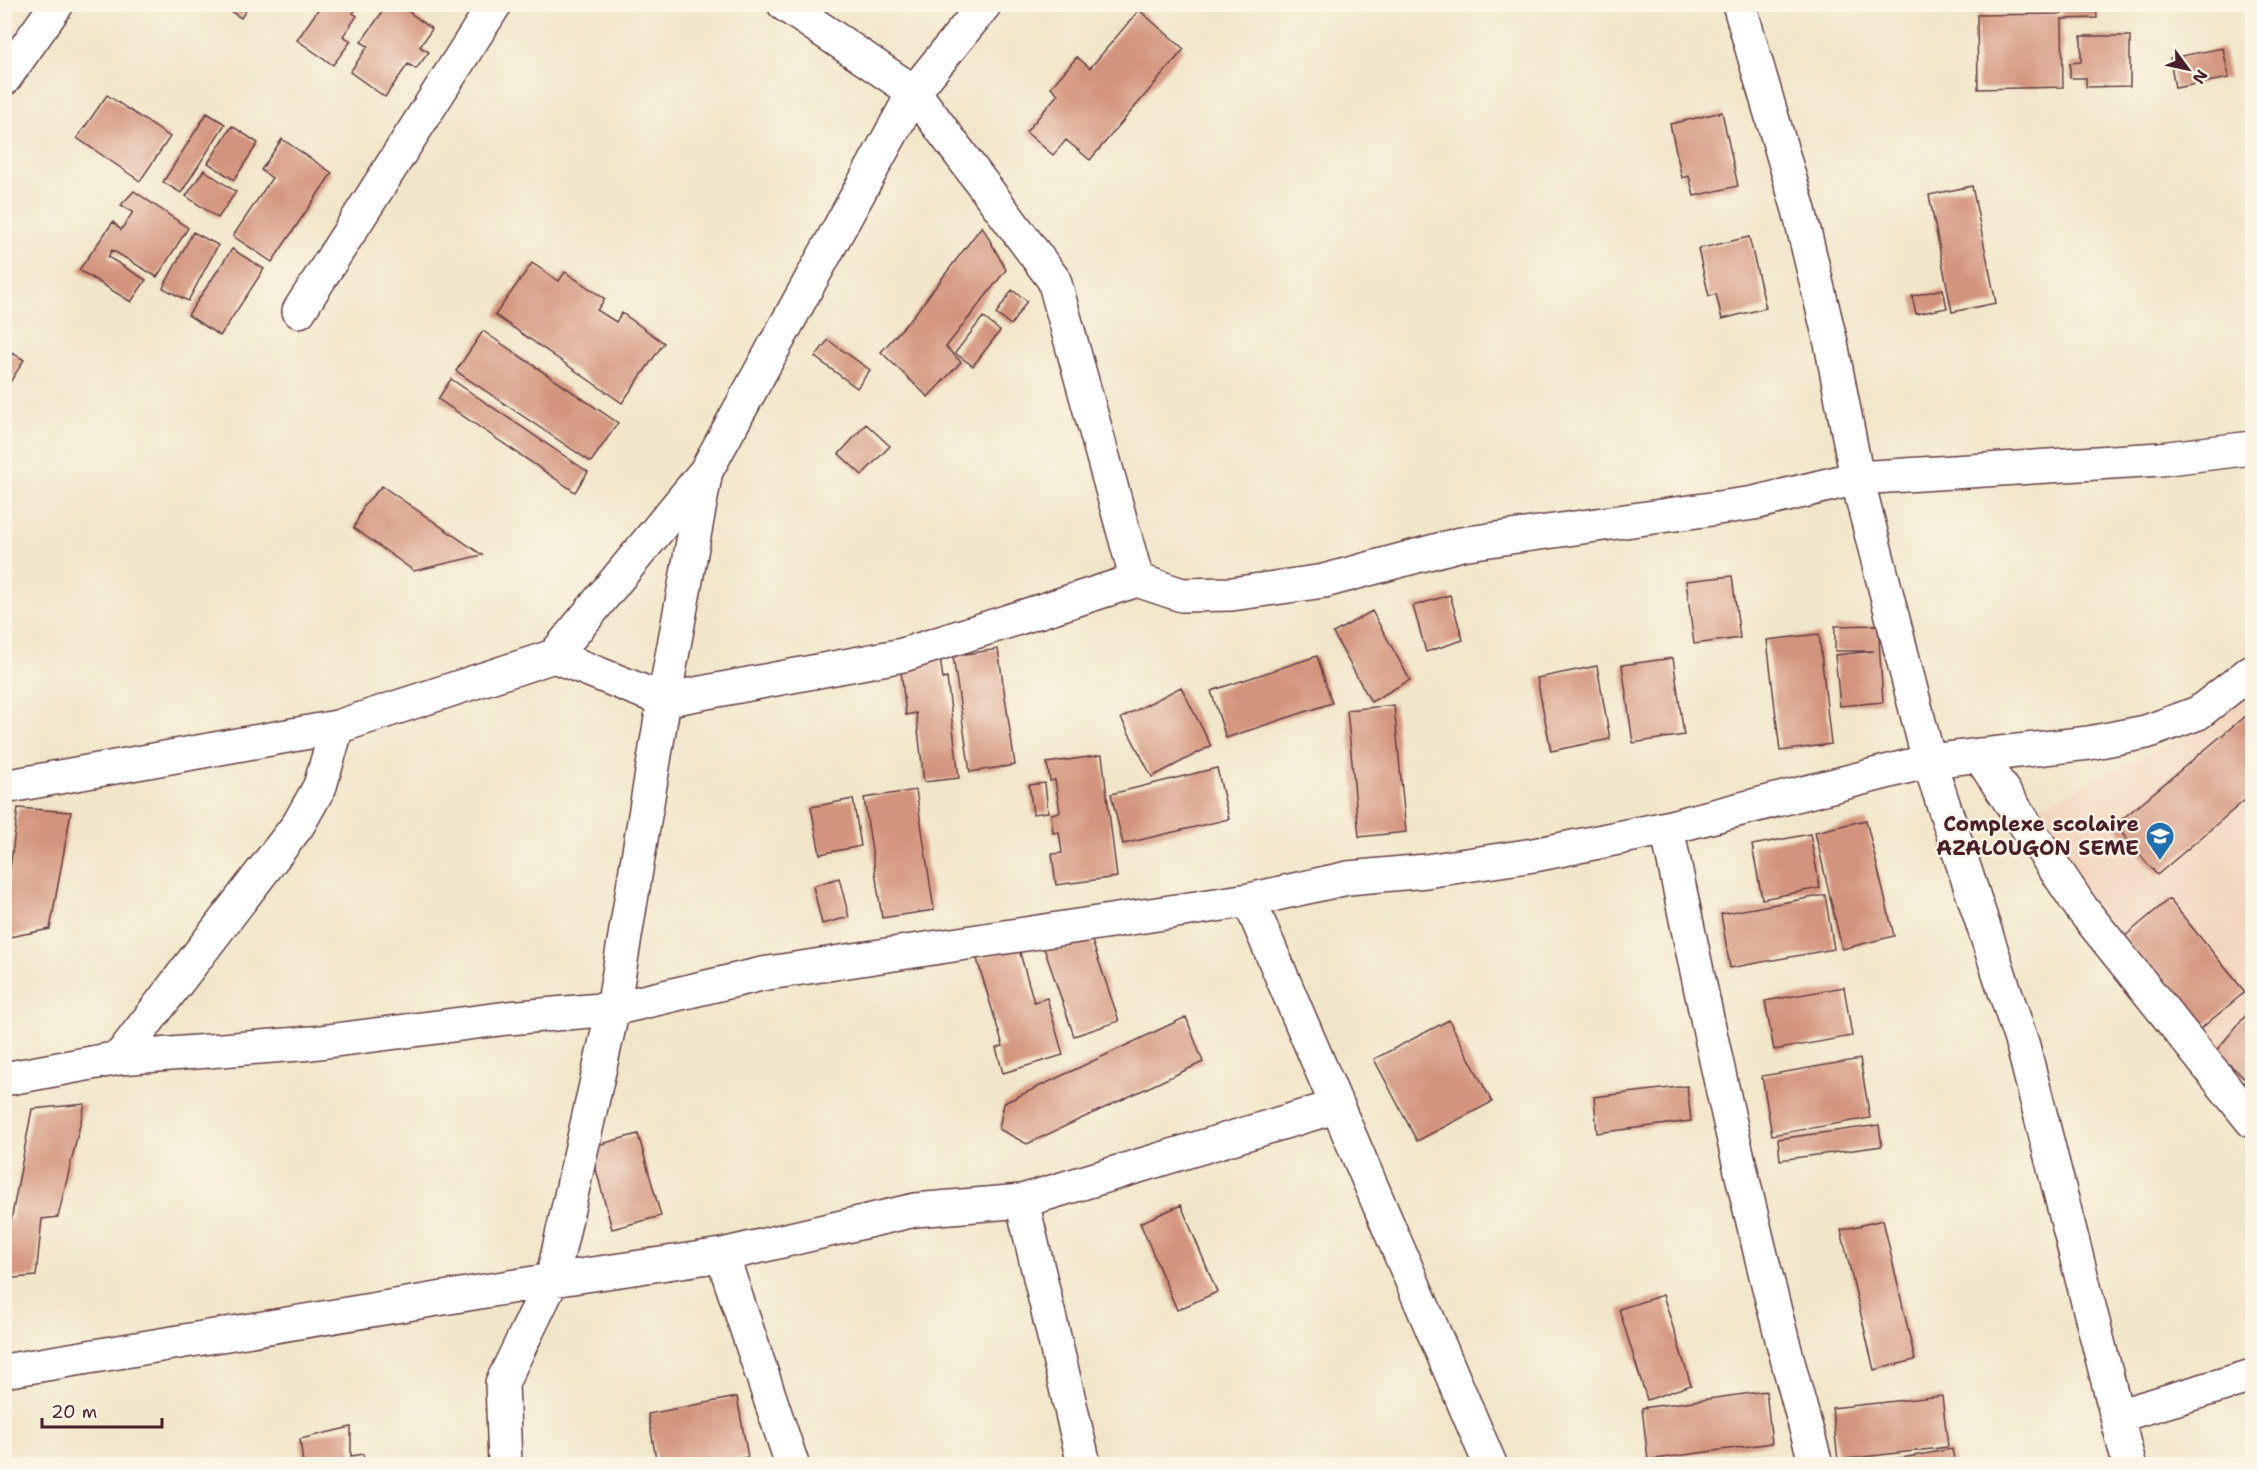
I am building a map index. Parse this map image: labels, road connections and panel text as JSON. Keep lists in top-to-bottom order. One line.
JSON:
{"places":{"school or university":["Complexe scolaire AZALOUGON SEME"]},"scale_bar":"20 m","north":"bottom right"}
